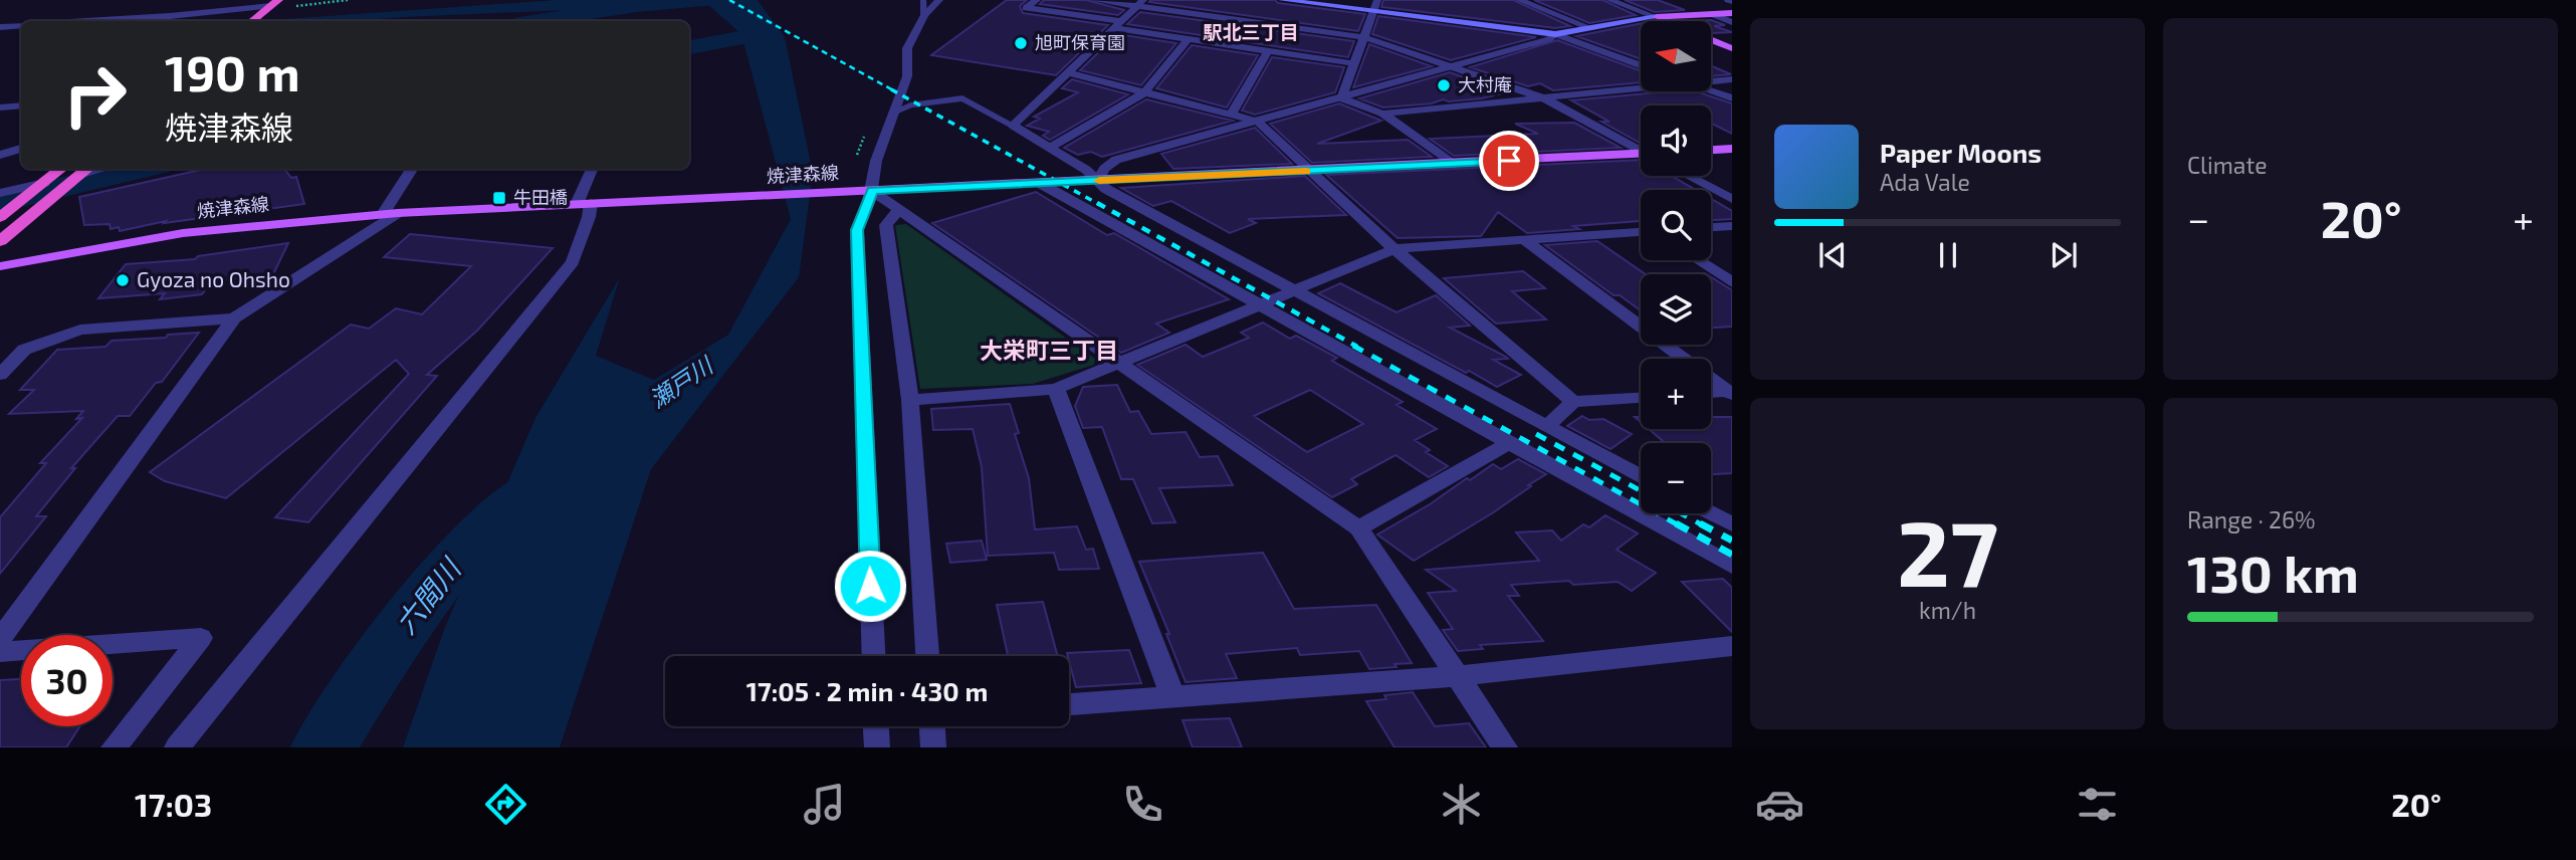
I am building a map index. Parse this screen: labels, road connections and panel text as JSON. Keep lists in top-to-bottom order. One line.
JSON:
{"streets":{"main road":["焼津森線"]},"districts":["駅北三丁目","大栄町三丁目"],"water":["瀬戸川","六間川"],"places":{"other":["旭町保育園","大村庵","Gyoza no Ohsho"],"transit":["牛田橋"]},"north":"left","page":{"tile":["Climate",["27","km/h"],["Range · 26%","130 km"]],"map_buttons":["+","−"],"turn":["190 m","焼津森線"],"song":["Paper Moons","Ada Vale"],"heat":["−","20°","+"],"limit":"30","trip":"17:05 · 2 min · 430 m","tabs":["17:03","20°"]}}
